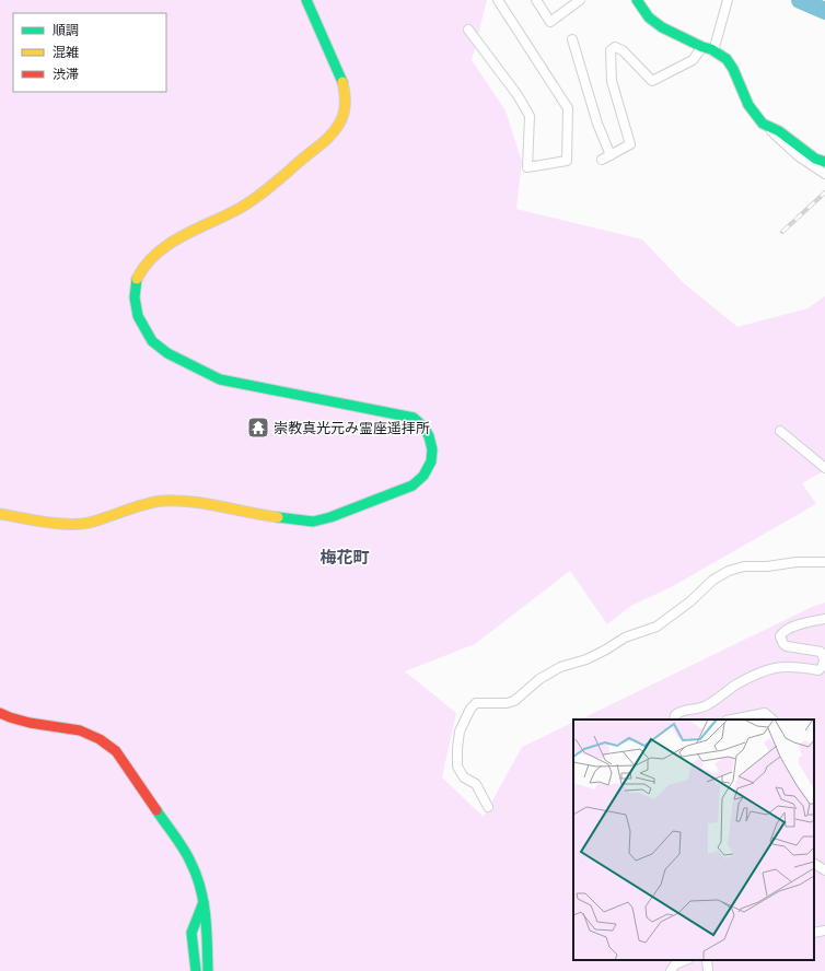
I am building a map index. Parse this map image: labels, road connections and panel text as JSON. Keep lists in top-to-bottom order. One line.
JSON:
{"districts":["梅花町"],"places":{"temple":["崇教真光元み霊座遥拝所"]},"legend":["順調","混雑","渋滞"]}
